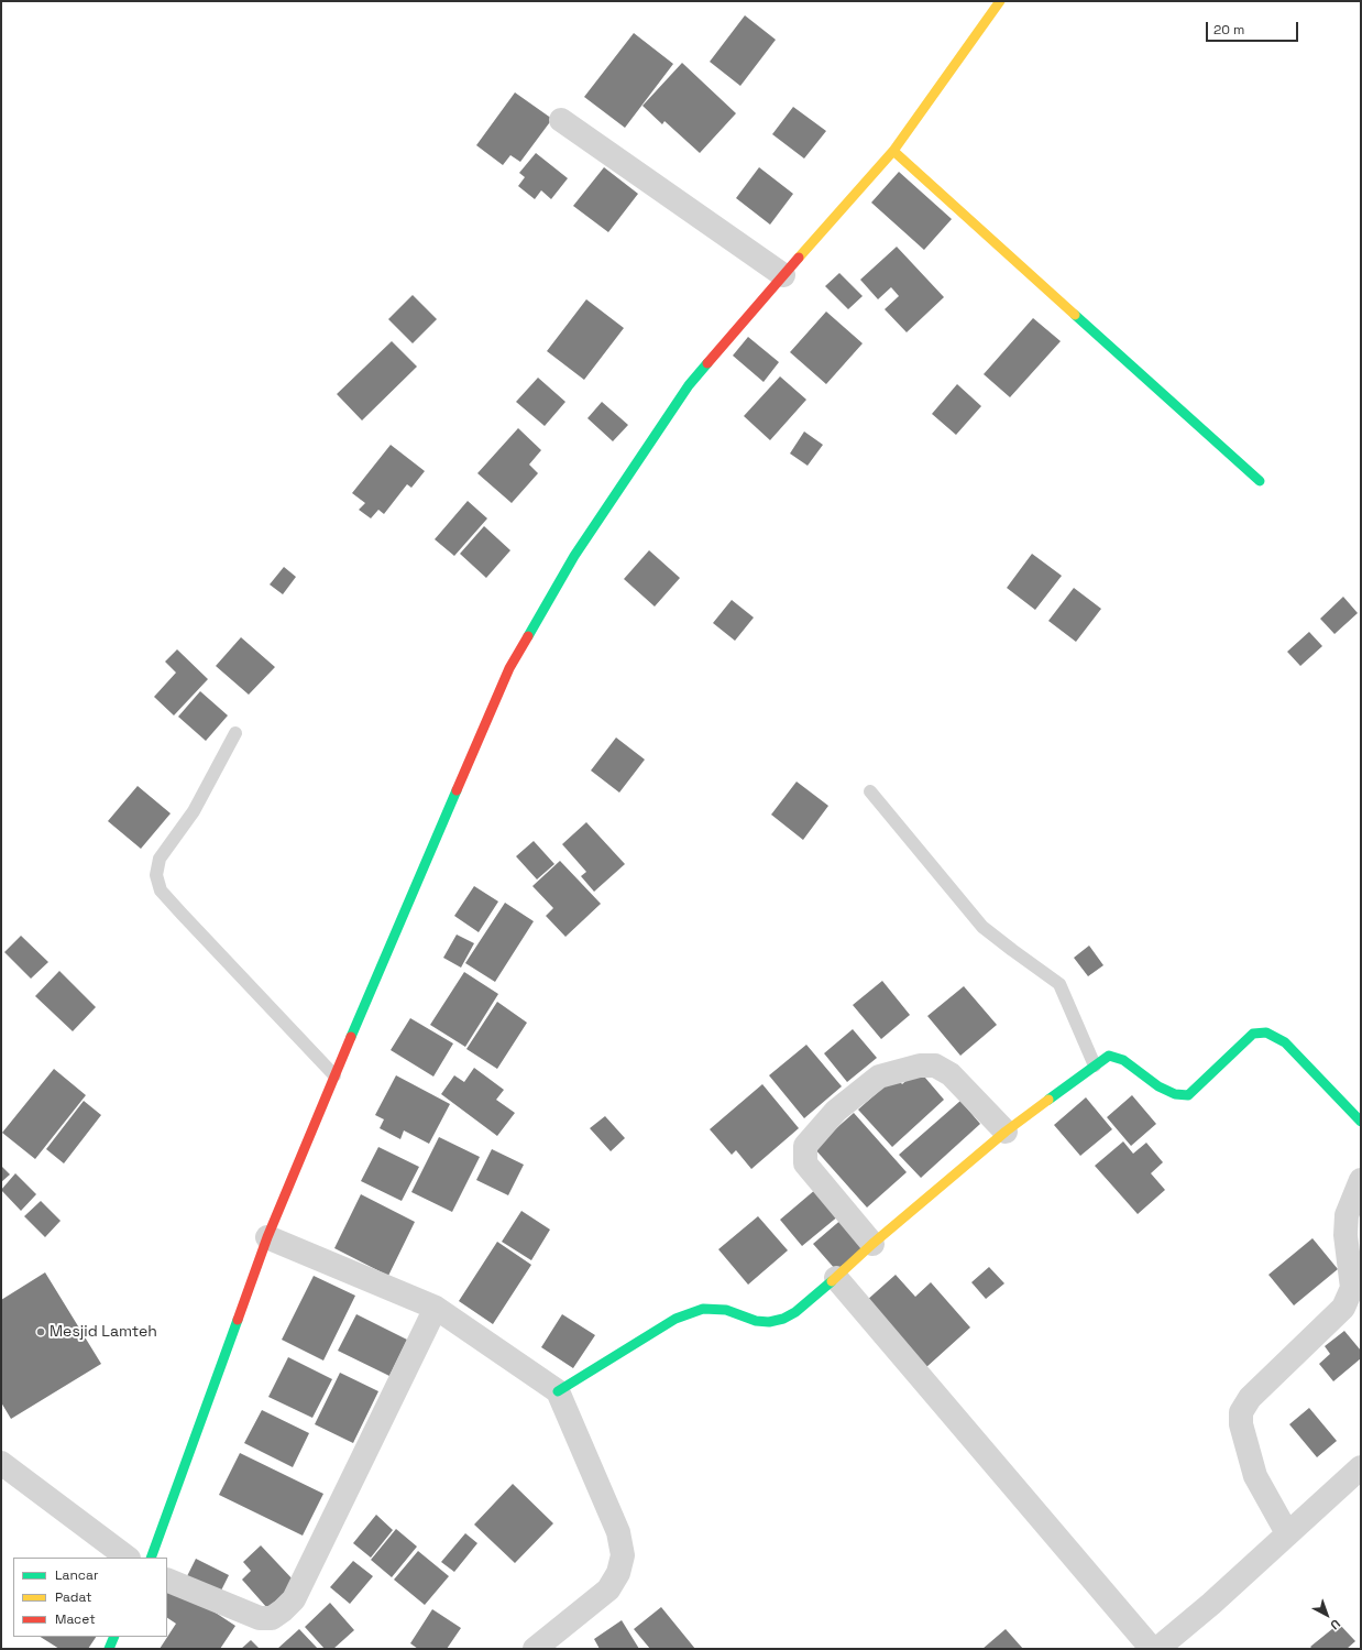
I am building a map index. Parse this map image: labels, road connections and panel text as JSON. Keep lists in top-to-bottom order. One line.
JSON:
{"places":["Mesjid Lamteh"],"legend":["Lancar","Padat","Macet"],"scale_bar":"20 m","north":"bottom right"}
